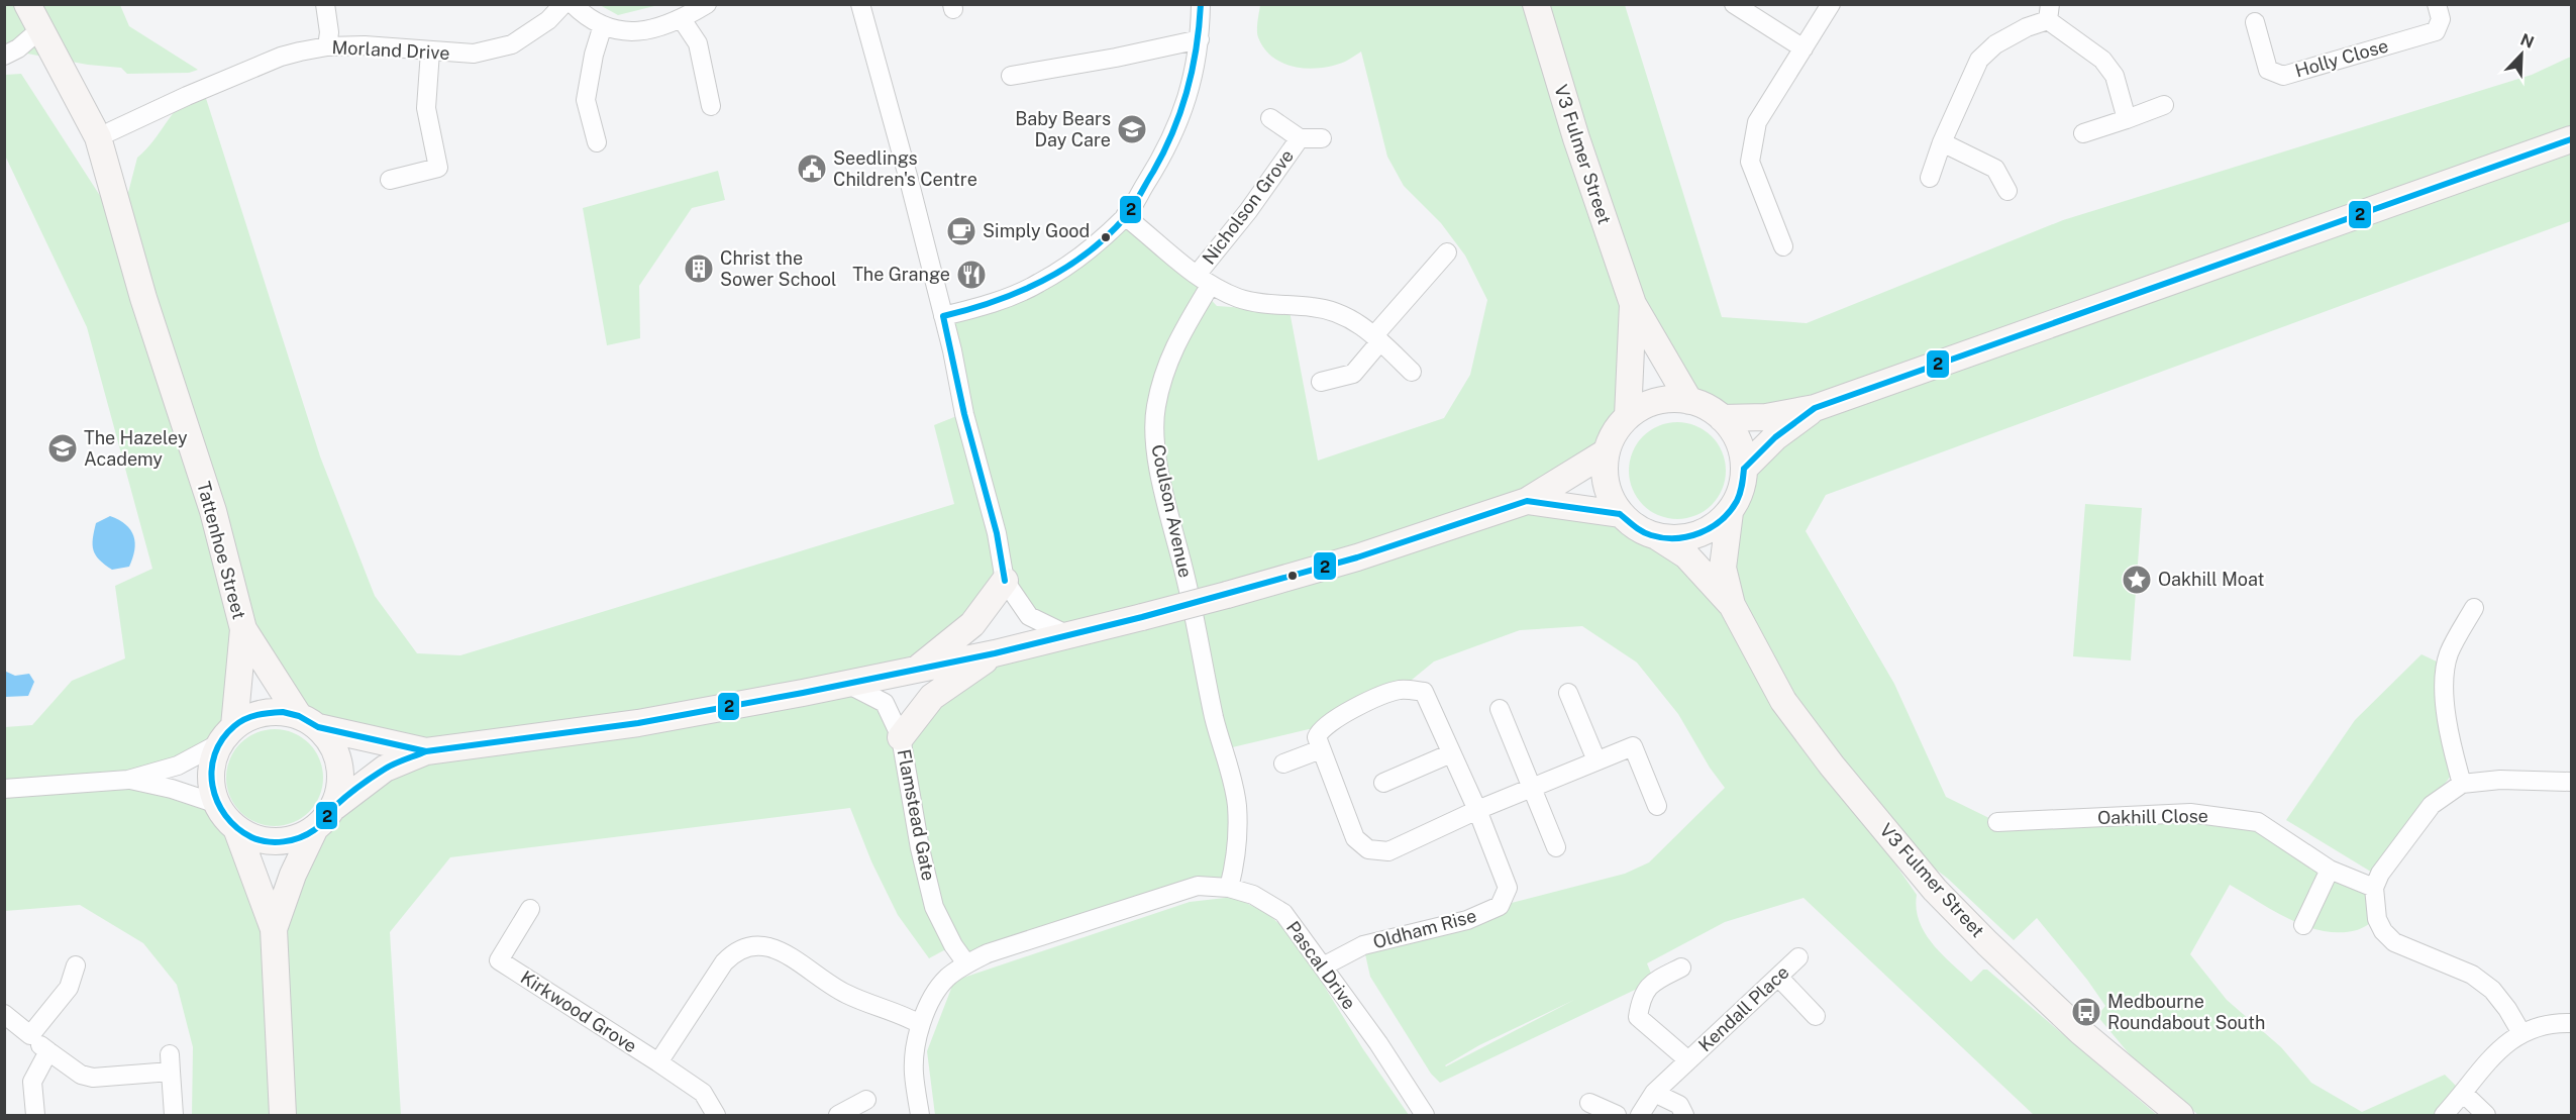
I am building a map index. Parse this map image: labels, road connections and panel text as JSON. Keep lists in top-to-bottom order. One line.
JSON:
{"streets":{"street":["Morland Drive","Holly Close","V3 Fulmer Street","Nicholson Grove","Coulson Avenue","Tattenhoe Street","Flamstead Gate","Oakhill Close","Oldham Rise","Pascal Drive","Kendall Place","Kirkwood Grove"]},"crossings":[["Morland Drive","Tattenhoe Street"],["Nicholson Grove","Coulson Avenue"],["Coulson Avenue","Pascal Drive"],["Flamstead Gate","Pascal Drive"],["Oldham Rise","Pascal Drive"]],"places":{"school or university":["Baby Bears Day Care","The Hazeley Academy"],"public building":["Seedlings Children's Centre"],"cafe":["Simply Good"],"building":["Christ the Sower School"],"restaurant":["The Grange"],"place":["Oakhill Moat"],"bus stop":["Medbourne Roundabout South"]},"lines":["transit line 2"],"north":"top right"}
